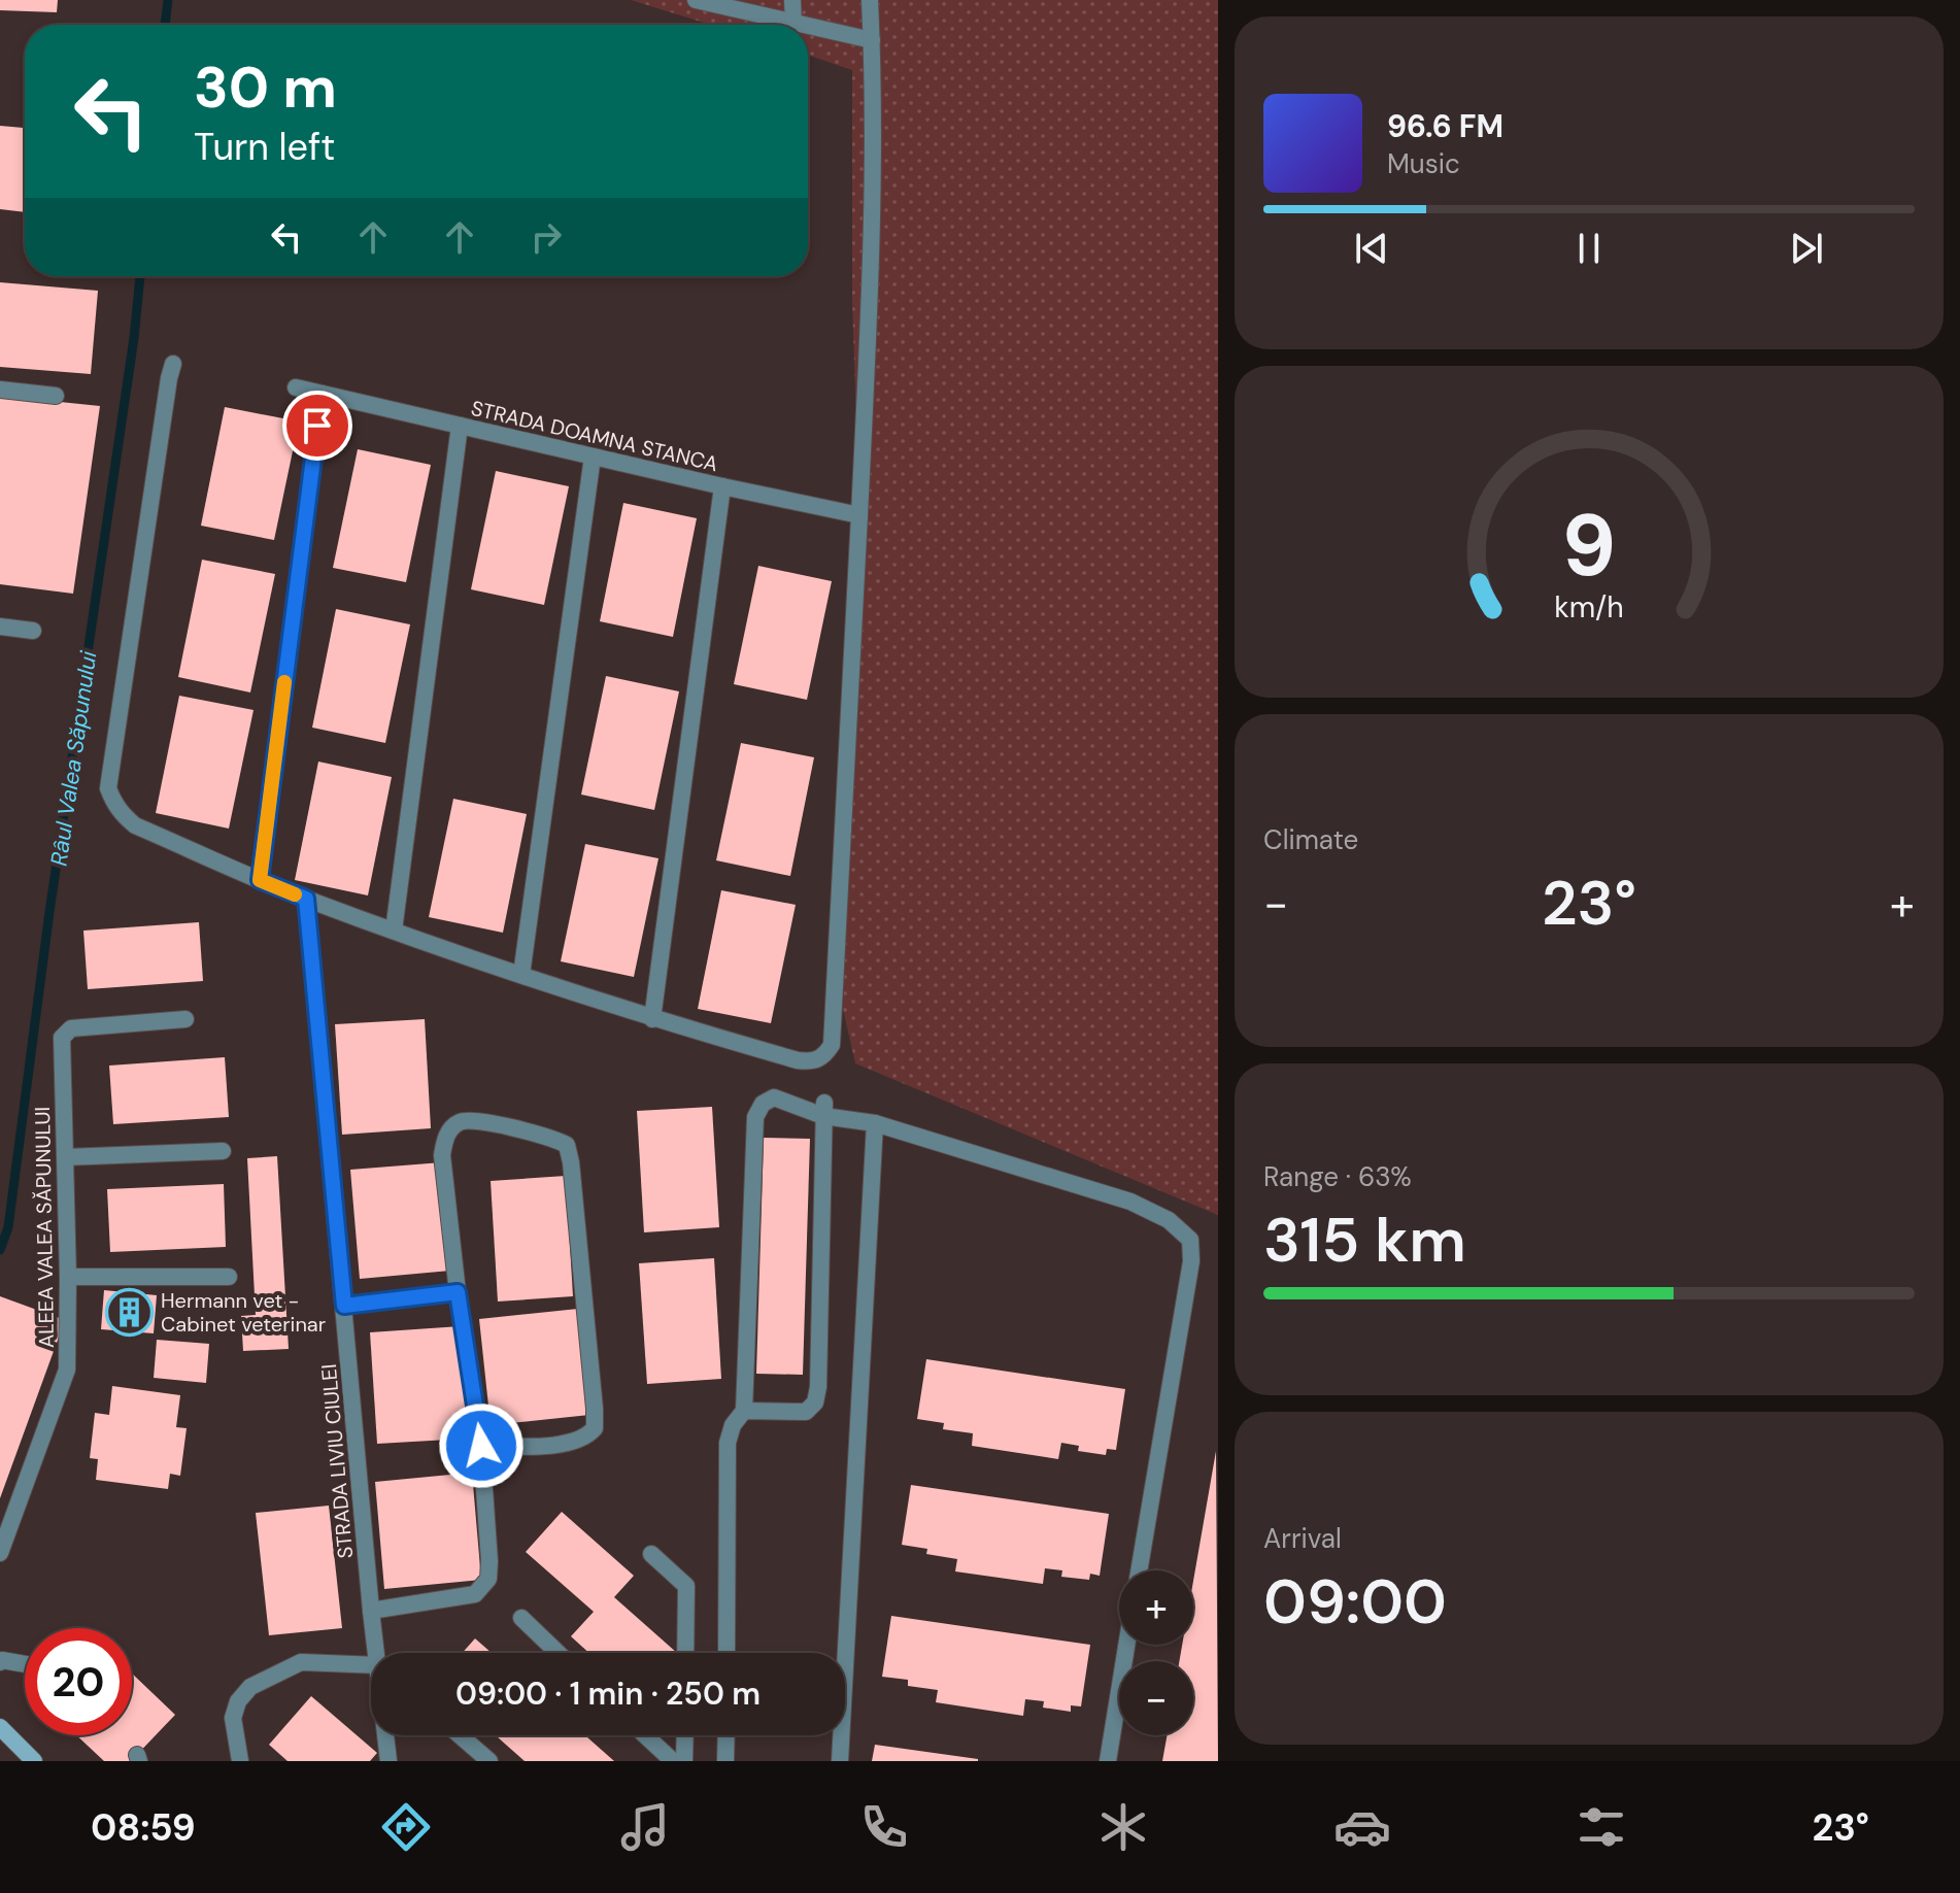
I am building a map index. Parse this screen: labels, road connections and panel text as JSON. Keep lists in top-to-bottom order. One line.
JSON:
{"streets":{"street":["STRADA DOAMNA STANCA","ALEEA VALEA SĂPUNULUI","STRADA LIVIU CIULEI"]},"water":["Râul Valea Săpunului"],"places":{"building":["Hermann vet - Cabinet veterinar"]},"page":{"turn":["30 m","Turn left"],"song":["96.6 FM","Music"],"tile":["Climate",["Range · 63%","315 km"],["Arrival","09:00"]],"heat":["−","23°","+"],"map_buttons":["+","−"],"limit":"20","trip":"09:00 · 1 min · 250 m","tabs":["08:59","23°"],"gauge":["9","km/h"]}}
